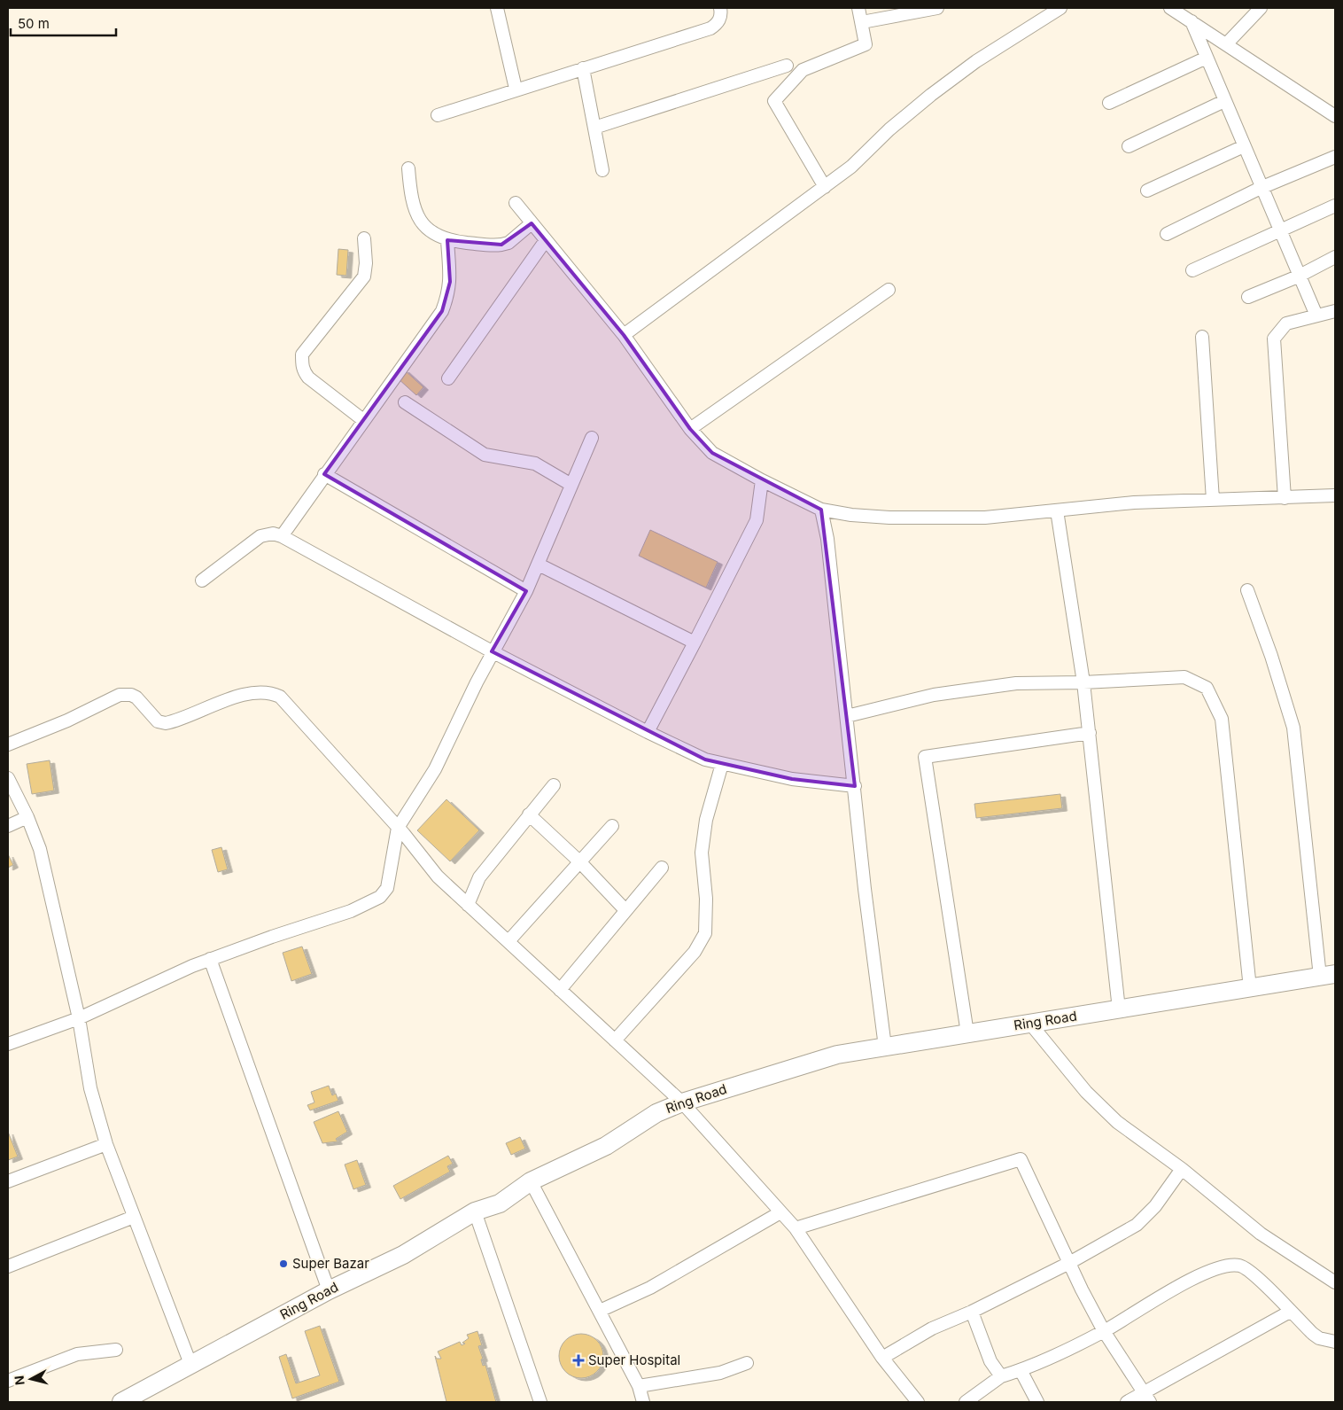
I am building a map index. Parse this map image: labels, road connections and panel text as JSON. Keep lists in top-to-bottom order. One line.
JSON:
{"streets":{"main road":["Ring Road"]},"places":{"other":["Super Bazar"],"health":["Super Hospital"]},"scale_bar":"50 m","north":"left"}
